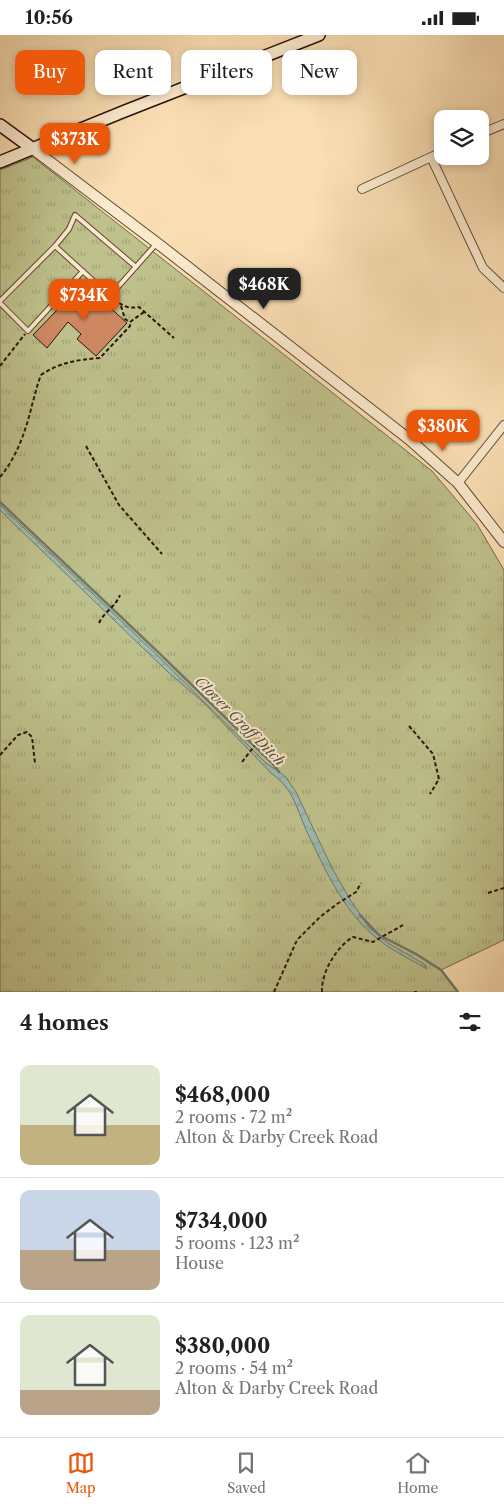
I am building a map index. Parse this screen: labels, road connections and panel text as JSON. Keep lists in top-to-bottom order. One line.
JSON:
{"water":["Clover Groff Ditch"],"page":{"status":"10:56","chip":["Buy","Rent","Filters","New"],"price":["$373K","$468K","$734K","$380K"],"heading":"4 homes","list":[{"name":"$468,000","note":"2 rooms · 72 m² · Alton & Darby Creek Road"},{"name":"$734,000","note":"5 rooms · 123 m² · House"},{"name":"$380,000","note":"2 rooms · 54 m² · Alton & Darby Creek Road"}],"tabs":["Map","Saved","Home"]}}
